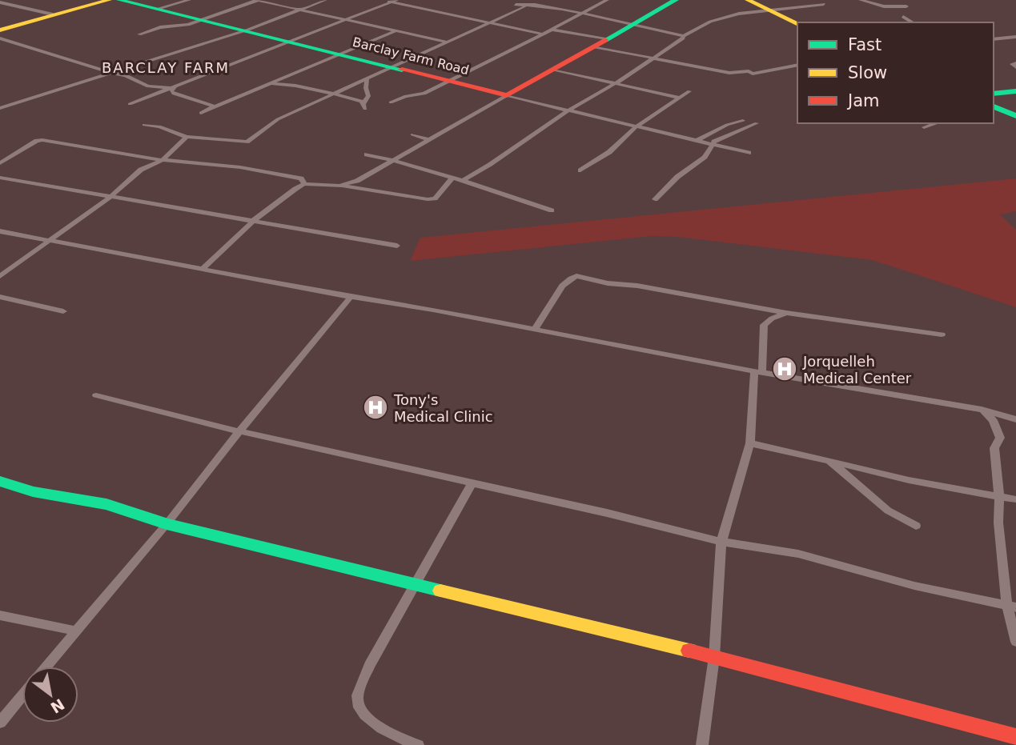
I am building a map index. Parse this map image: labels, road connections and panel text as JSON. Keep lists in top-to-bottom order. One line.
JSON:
{"streets":{"main road":["Barclay Farm Road"]},"districts":["BARCLAY FARM"],"places":{"hospital":["Jorquelleh Medical Center","Tony's Medical Clinic"]},"legend":["Fast","Slow","Jam"],"north":"bottom right"}
